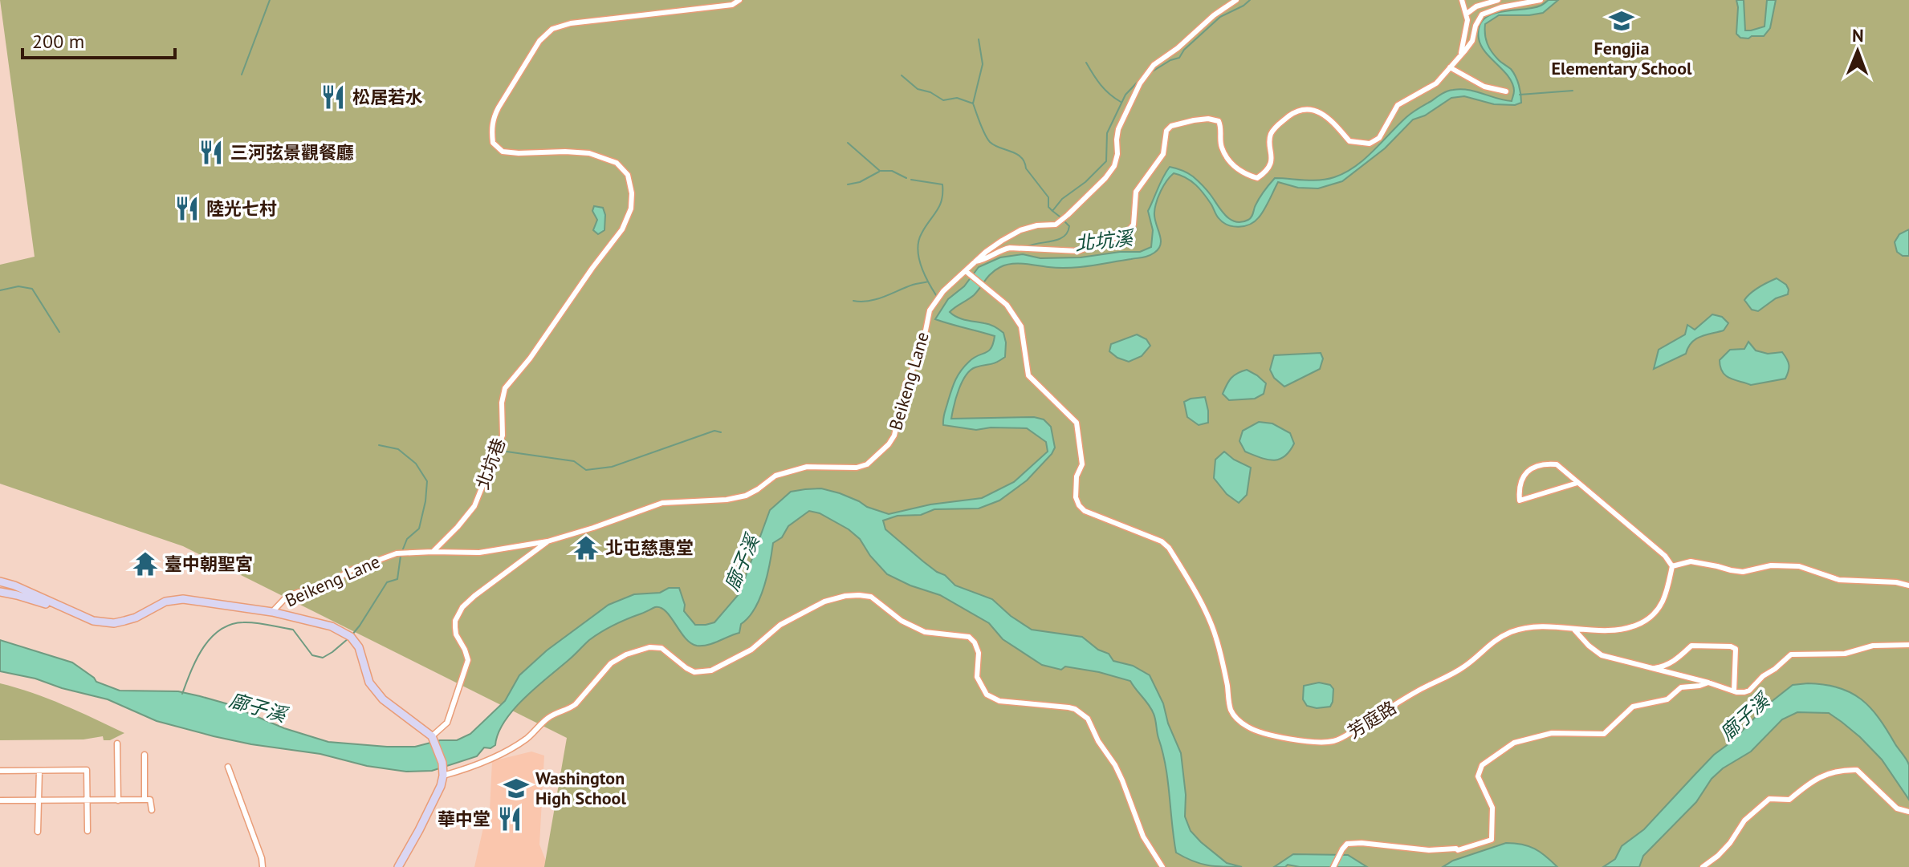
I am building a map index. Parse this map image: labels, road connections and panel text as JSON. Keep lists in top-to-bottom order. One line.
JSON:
{"streets":{"street":["Beikeng Lane","北坑巷","芳庭路"]},"crossings":[["Beikeng Lane","北坑巷"],["Beikeng Lane","芳庭路"]],"water":["北坑溪","廍子溪"],"places":{"school or university":["Fengjia Elementary School","Washington High School"],"restaurant":["松居若水","三河弦景觀餐廳","陸光七村","華中堂"],"temple":["北屯慈惠堂","臺中朝聖宮"]},"scale_bar":"200 m","north":"top"}
